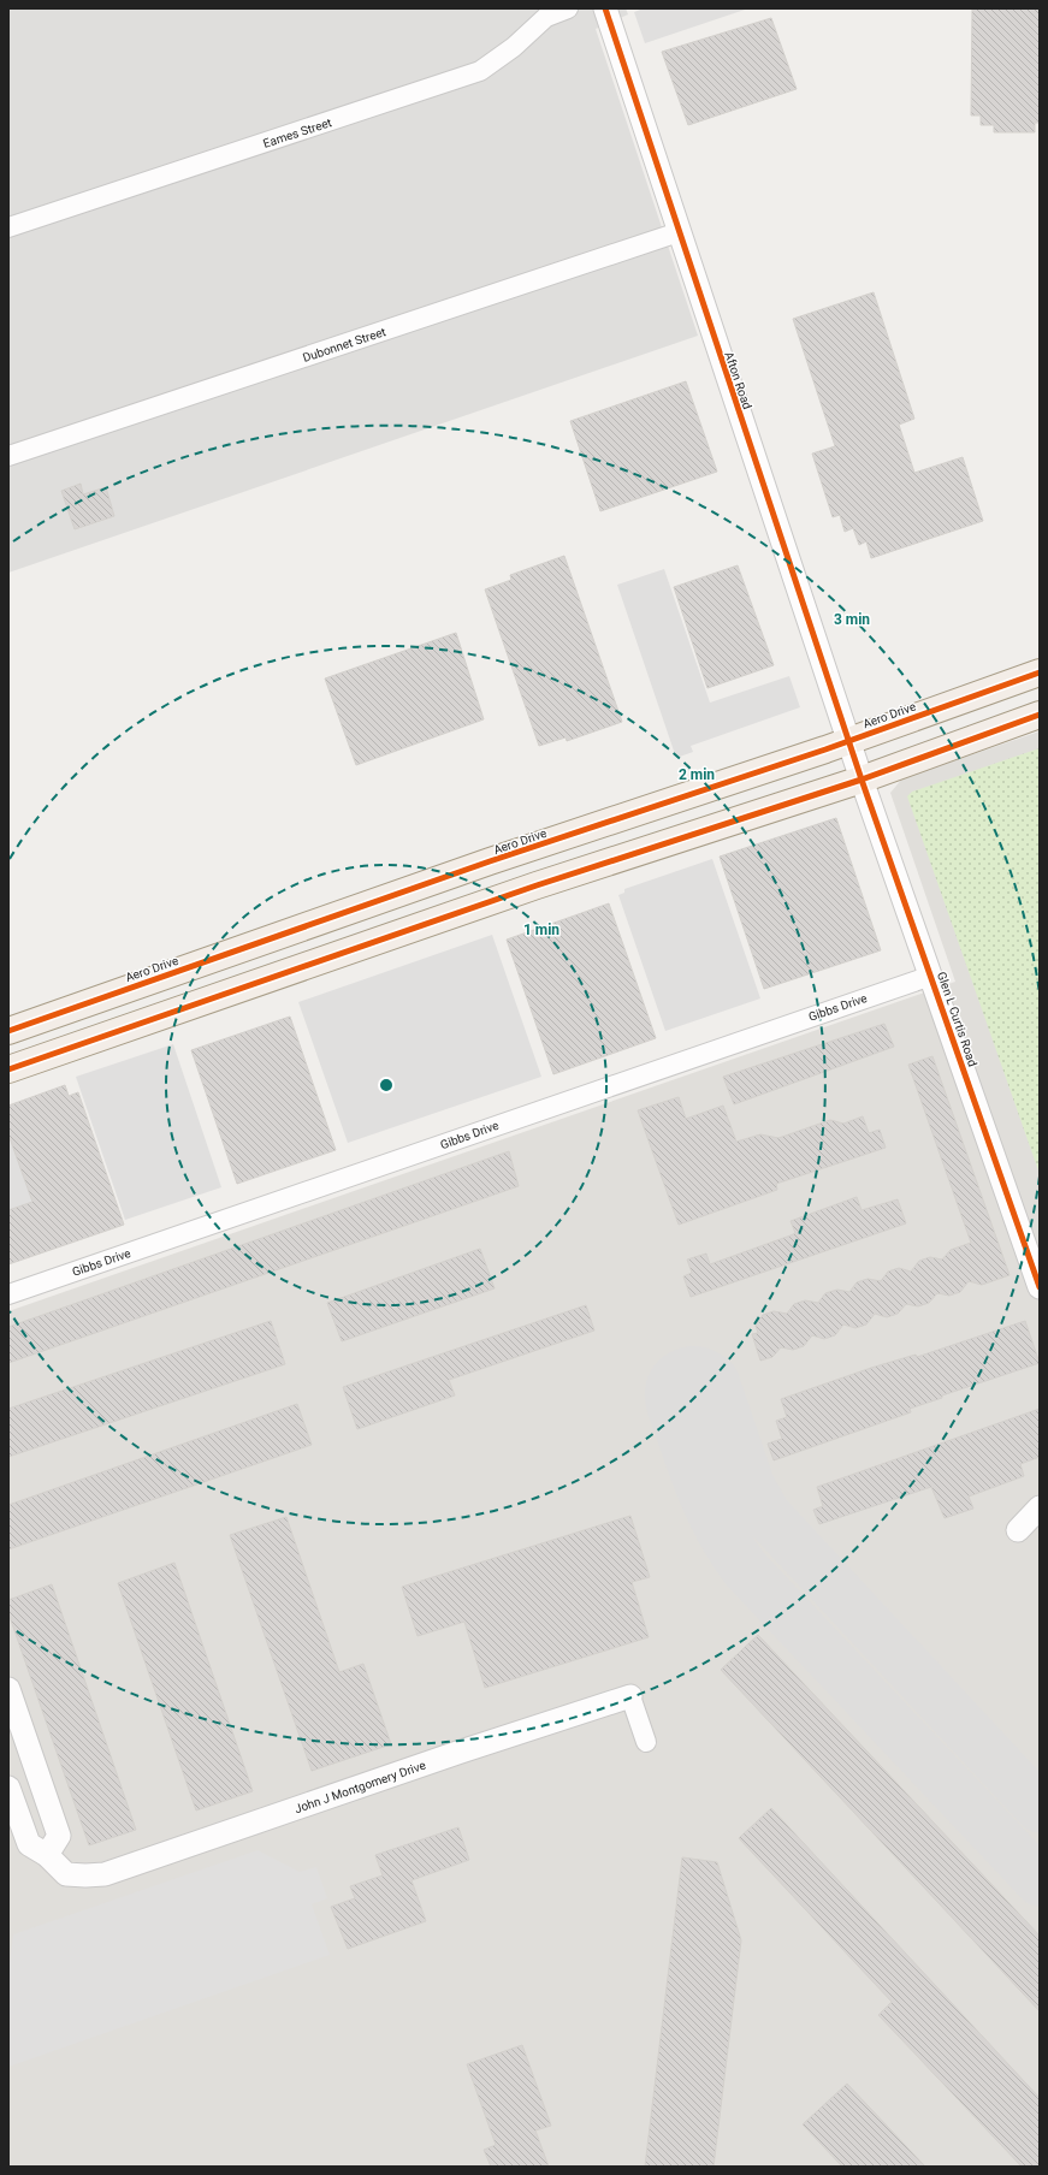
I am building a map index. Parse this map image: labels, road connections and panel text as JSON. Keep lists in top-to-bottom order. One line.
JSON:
{"streets":{"main road":["Aero Drive"],"street":["Eames Street","Dubonnet Street","Afton Road","Gibbs Drive","Glen L Curtis Road","John J Montgomery Drive"]},"crossings":[["Dubonnet Street","Afton Road"],["Afton Road","Aero Drive"],["Afton Road","Glen L Curtis Road"],["Aero Drive","Glen L Curtis Road"],["Gibbs Drive","Glen L Curtis Road"]],"rings":["3 min","2 min","1 min"]}
